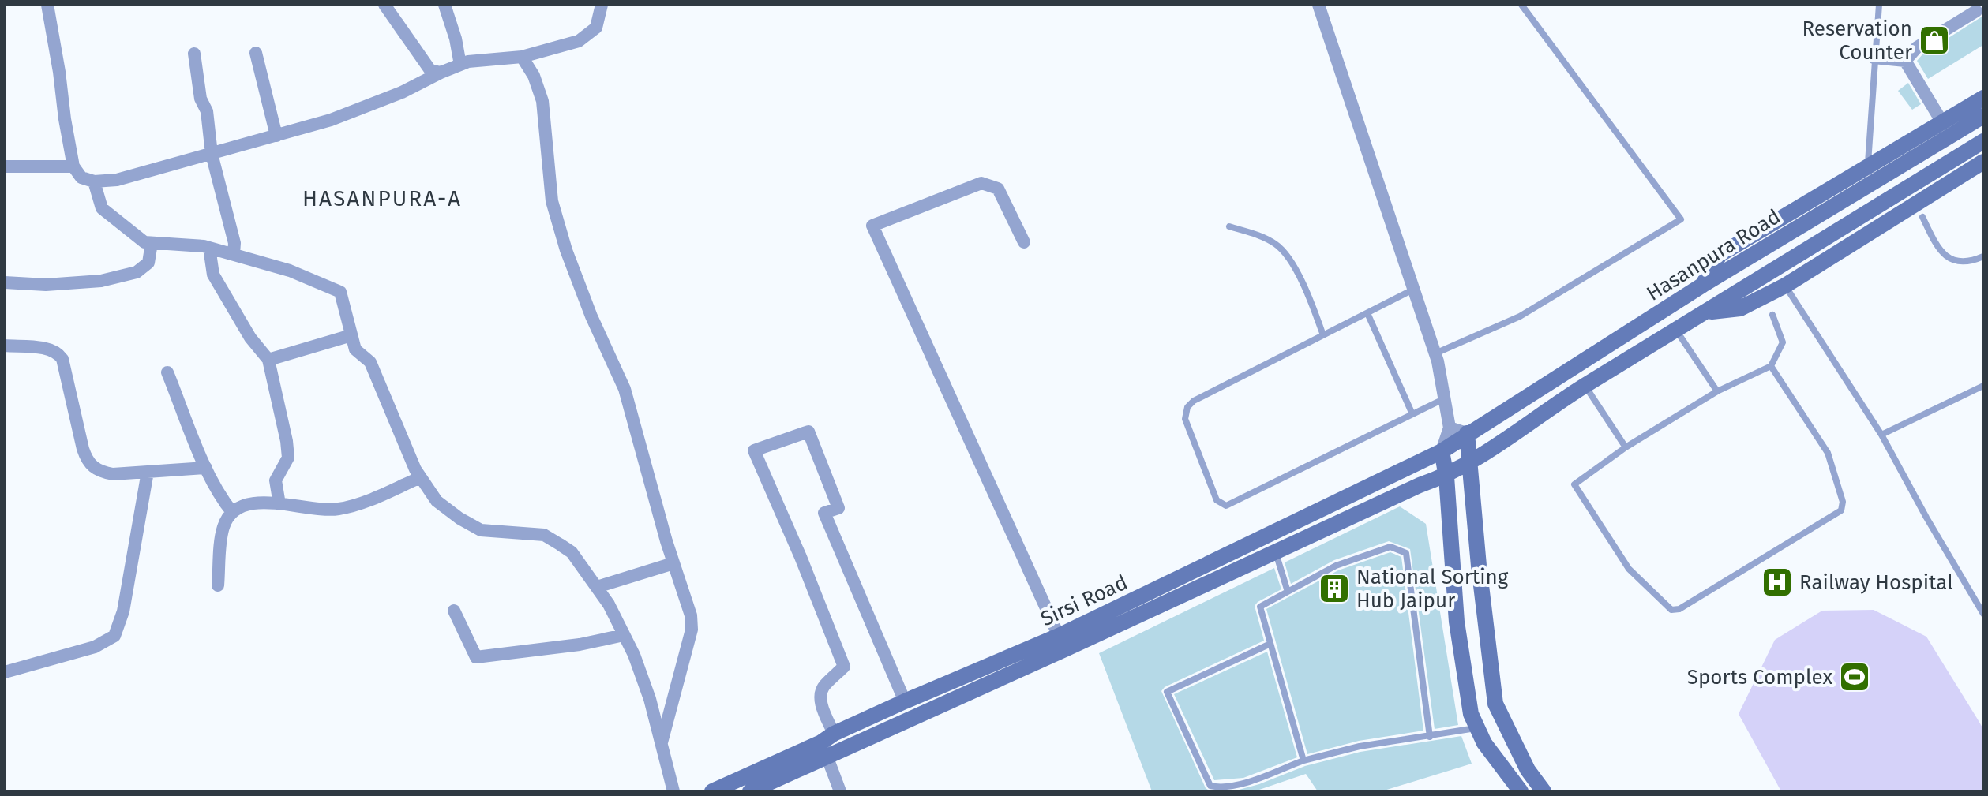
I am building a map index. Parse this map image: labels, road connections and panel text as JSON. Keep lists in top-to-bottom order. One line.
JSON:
{"streets":{"street":["Hasanpura Road","Sirsi Road"]},"crossings":[["Hasanpura Road","Sirsi Road"]],"districts":["HASANPURA-A"],"places":{"shop":["Reservation Counter"],"hospital":["Railway Hospital"],"building":["National Sorting Hub Jaipur"],"sports":["Sports Complex"]}}
